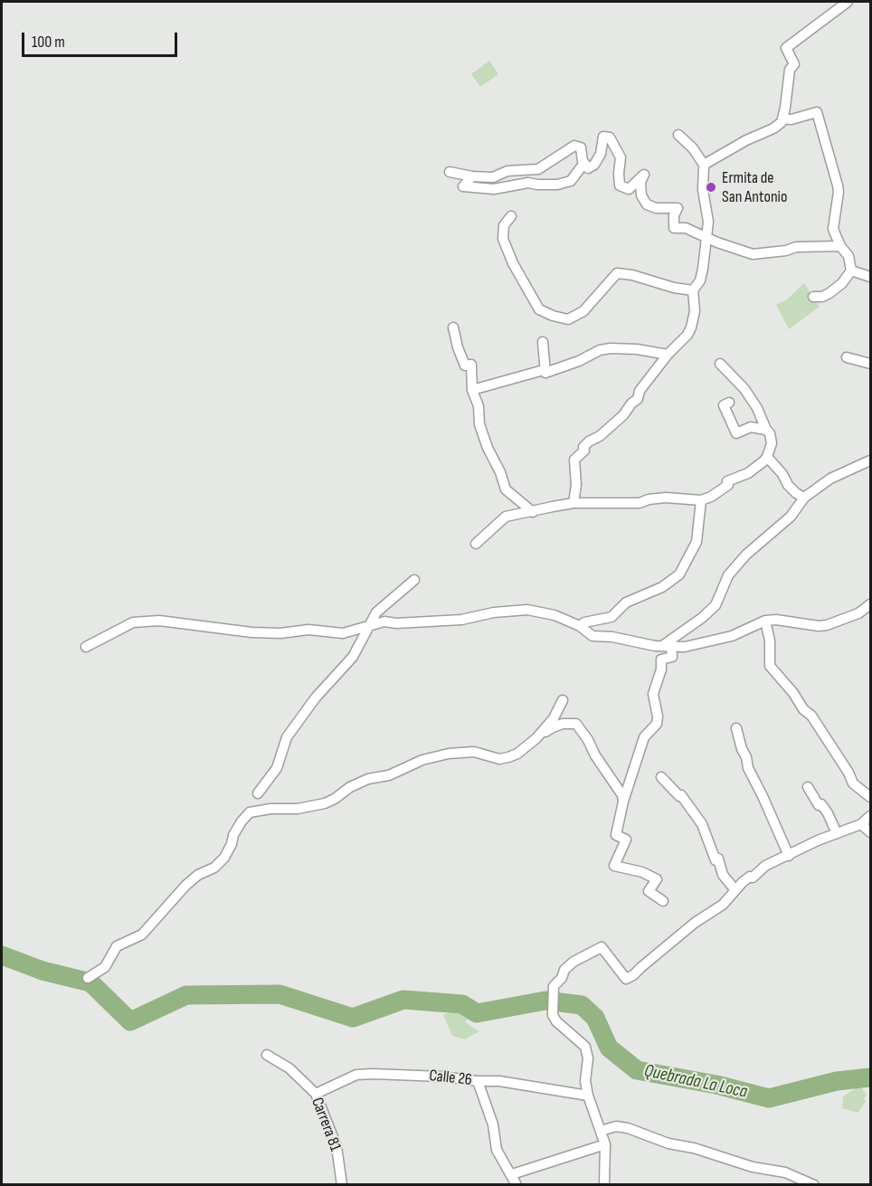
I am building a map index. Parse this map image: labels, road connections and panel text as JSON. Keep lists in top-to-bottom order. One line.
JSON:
{"streets":{"street":["Calle 26","Carrera 81"]},"crossings":[["Calle 26","Carrera 81"]],"water":["Quebrada La Loca"],"places":["Ermita de San Antonio"],"scale_bar":"100 m"}
